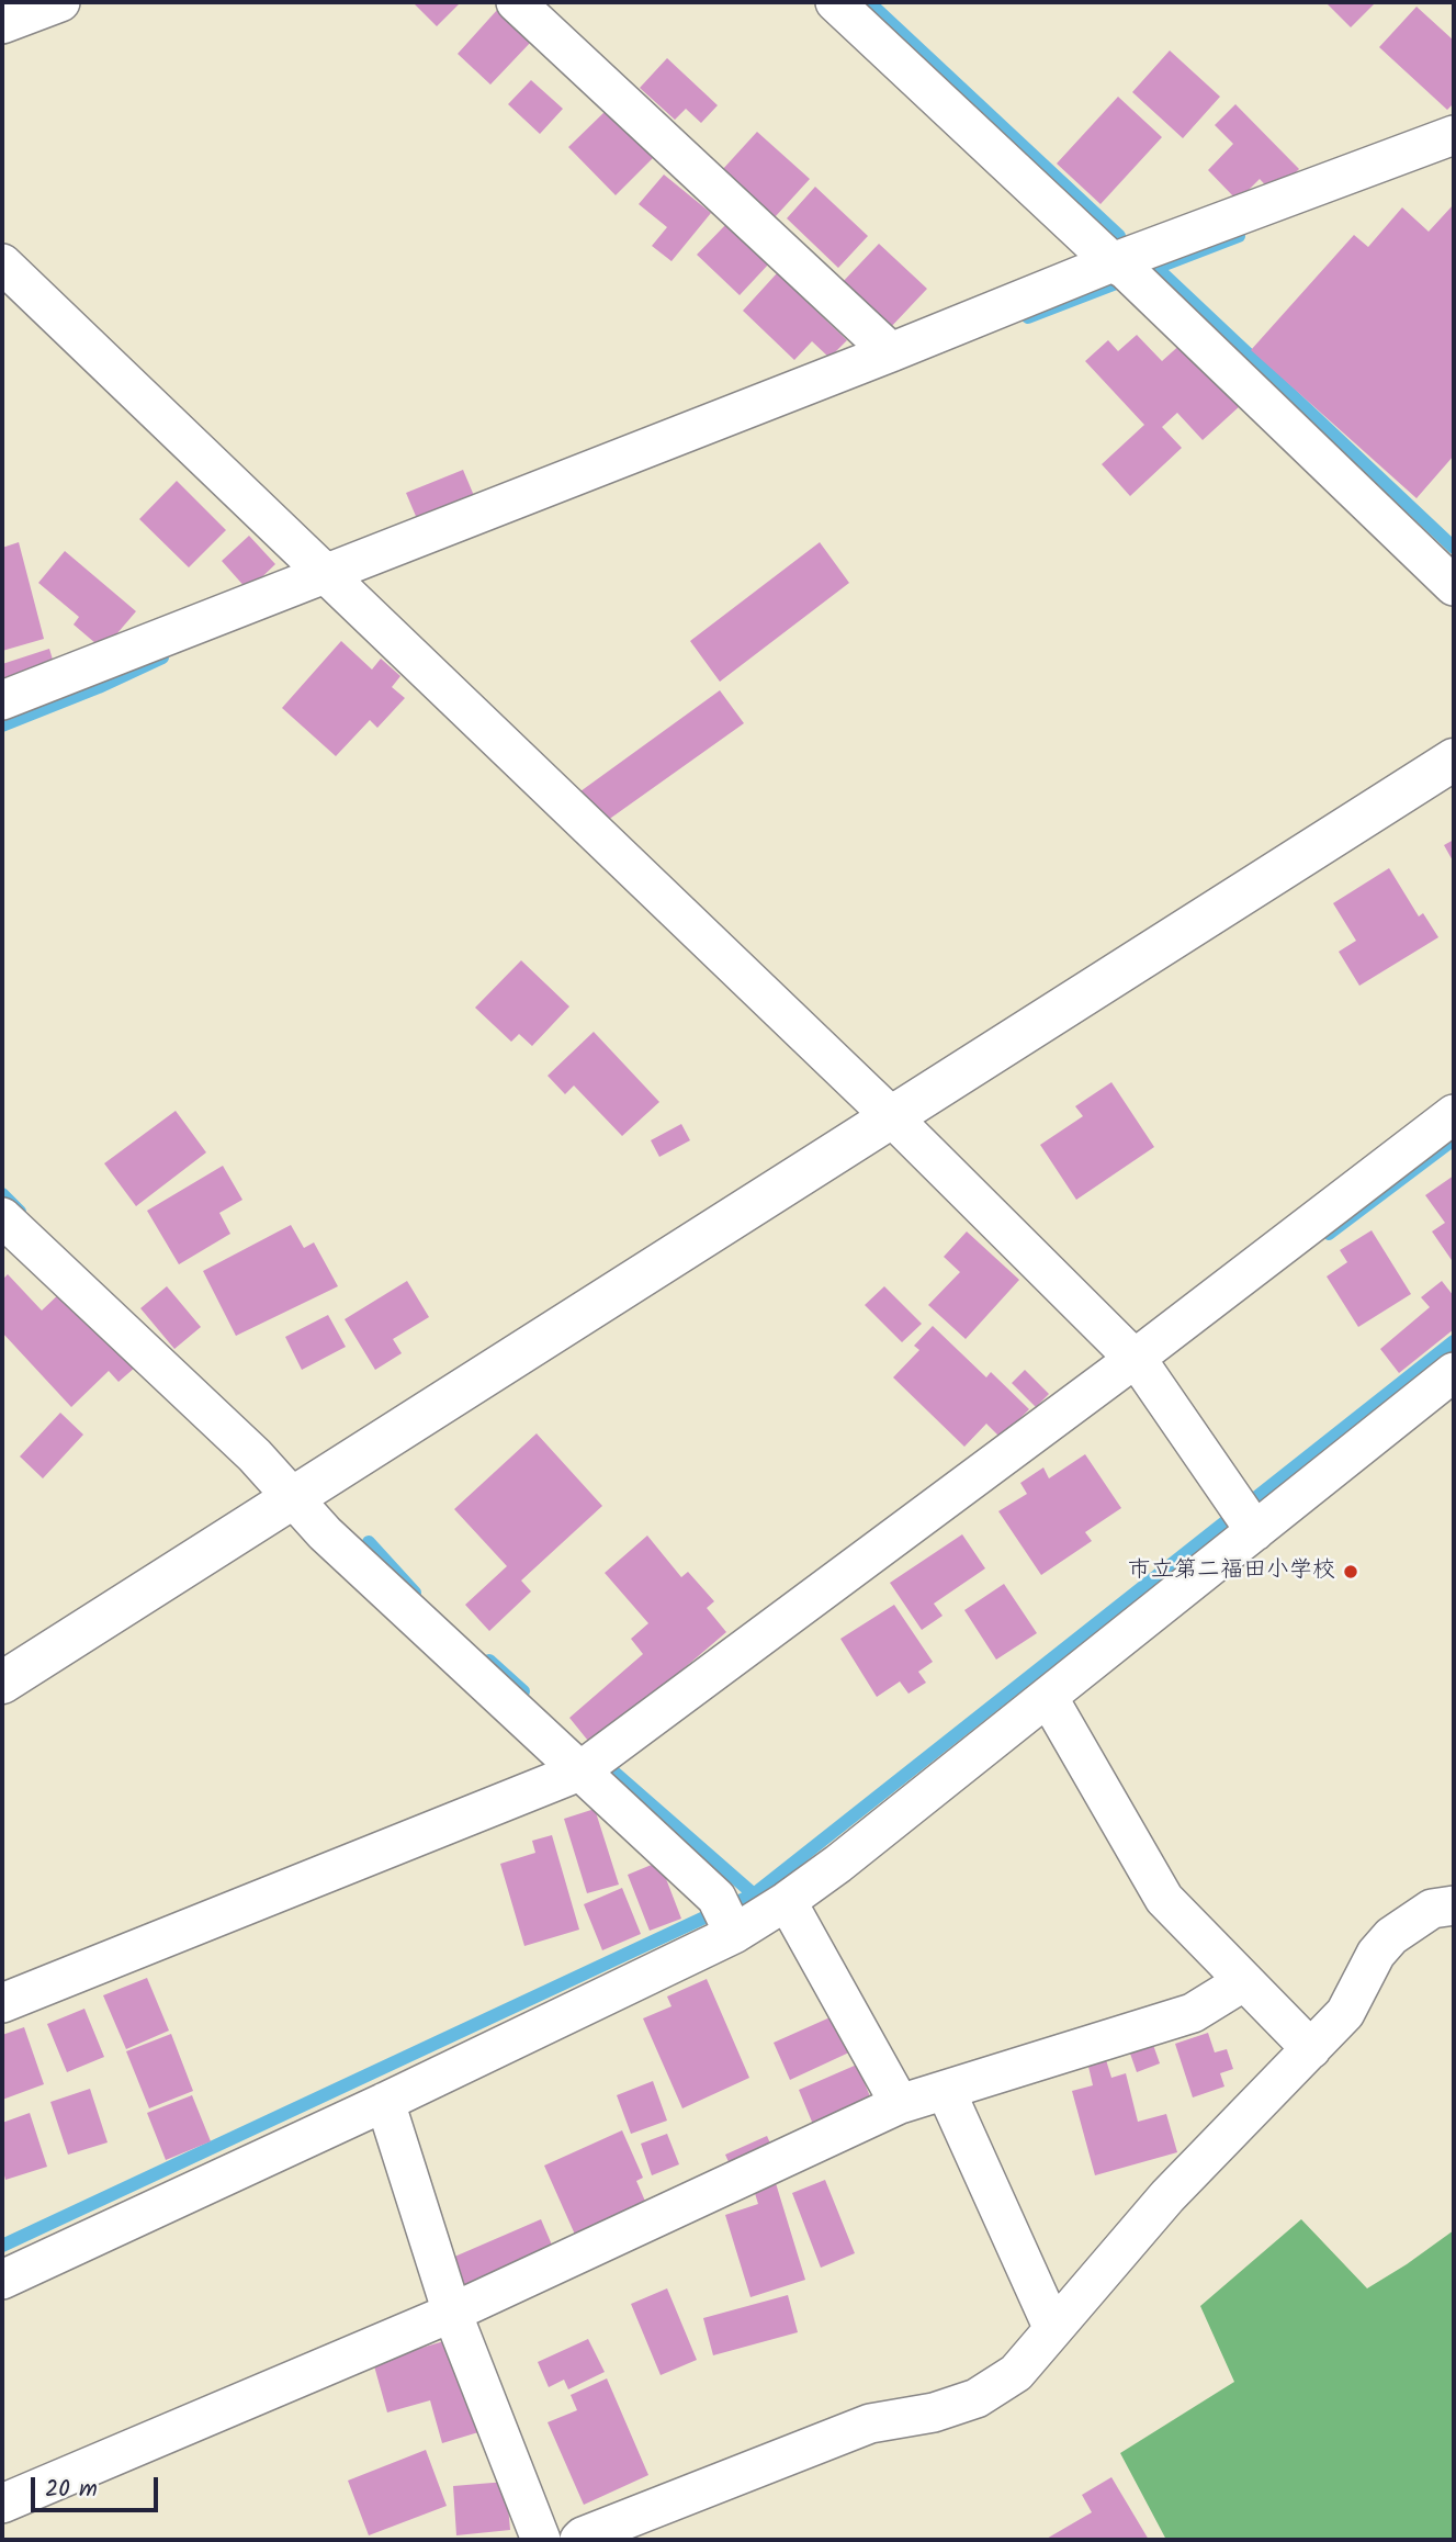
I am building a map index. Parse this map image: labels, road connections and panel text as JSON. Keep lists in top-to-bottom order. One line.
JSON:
{"places":["市立第二福田小学校"],"scale_bar":"20 m"}
